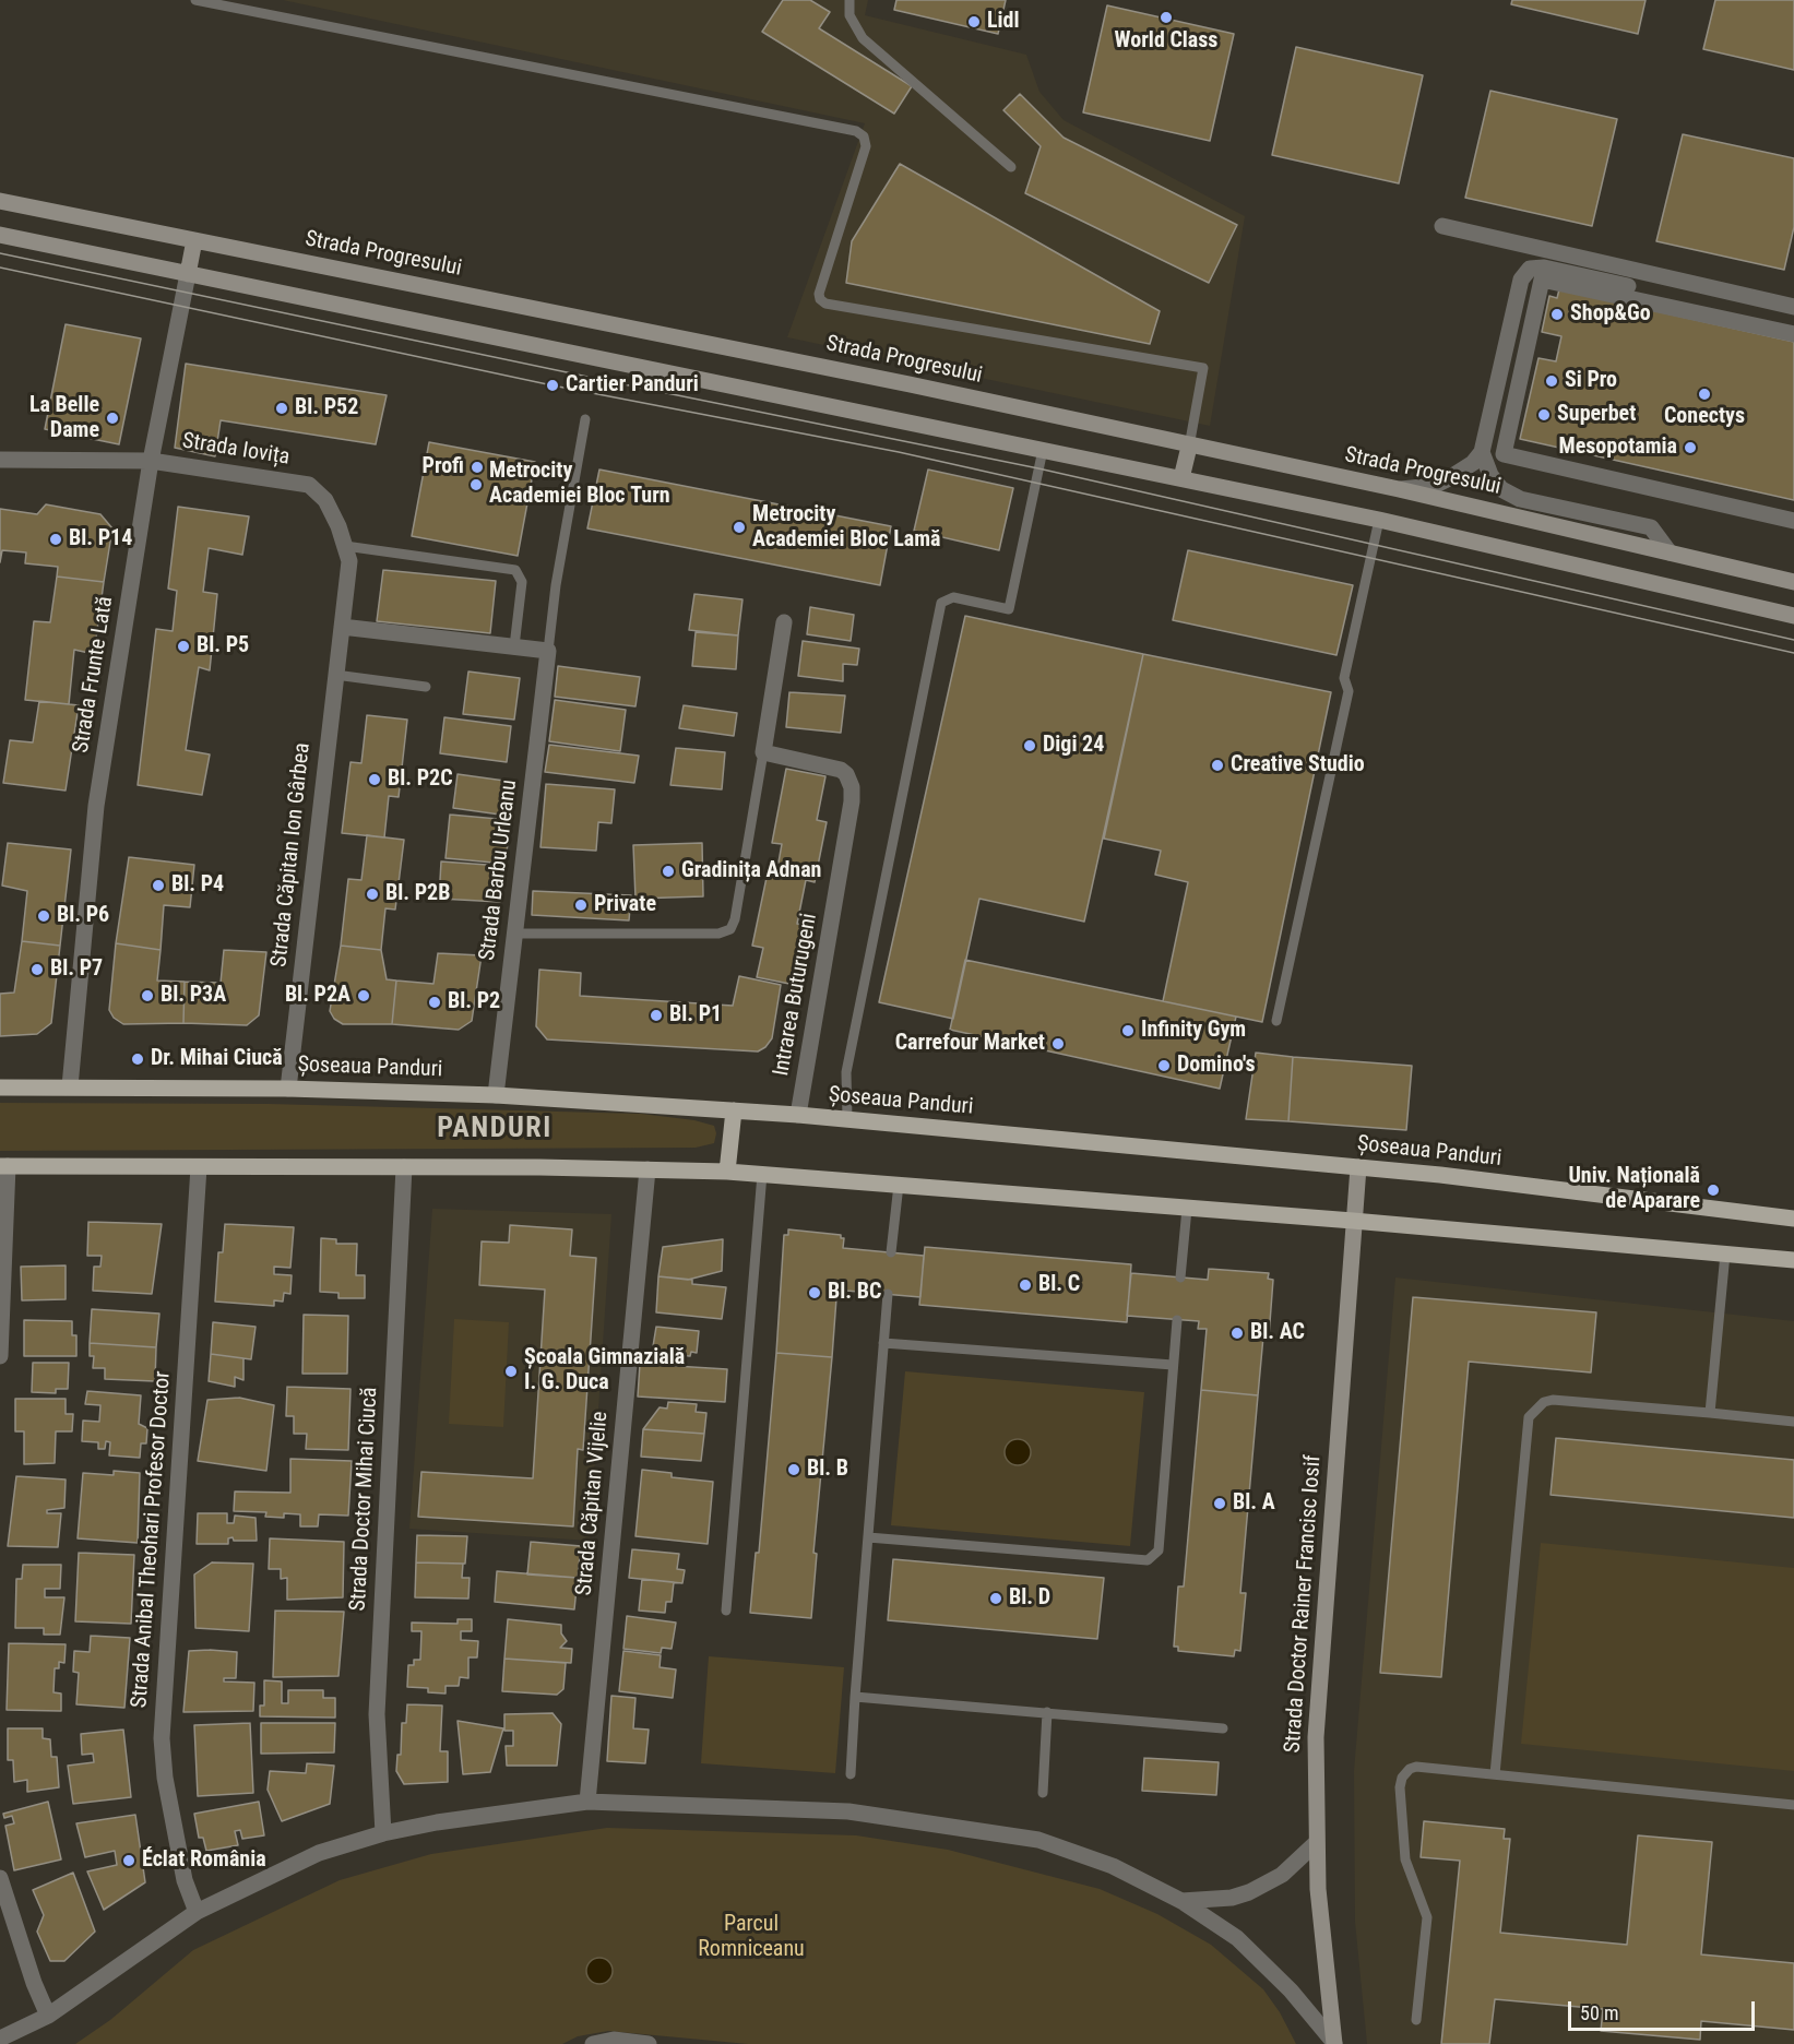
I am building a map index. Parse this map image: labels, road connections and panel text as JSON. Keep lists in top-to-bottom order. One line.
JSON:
{"streets":{"main road":["Strada Progresului","Șoseaua Panduri","Strada Doctor Rainer Francisc Iosif"],"street":["Strada Iovița","Strada Frunte Lată","Strada Căpitan Ion Gârbea","Strada Barbu Urleanu","Intrarea Buturugeni","Strada Doctor Mihai Ciucă","Strada Căpitan Vijelie","Strada Anibal Theohari Profesor Doctor"]},"crossings":[["Strada Iovița","Strada Frunte Lată"],["Strada Iovița","Strada Căpitan Ion Gârbea"],["Strada Frunte Lată","Șoseaua Panduri"],["Strada Căpitan Ion Gârbea","Șoseaua Panduri"],["Strada Barbu Urleanu","Șoseaua Panduri"],["Intrarea Buturugeni","Șoseaua Panduri"],["Șoseaua Panduri","Strada Doctor Rainer Francisc Iosif"]],"districts":["PANDURI"],"parks":["Parcul Romniceanu"],"places":["World Class","Lidl","Shop&Go","Si Pro","Cartier Panduri","Conectys","Bl. P52","Superbet","La Belle Dame","Mesopotamia","Profi","Metrocity Academiei Bloc Turn","Metrocity Academiei Bloc Lamă","Bl. P14","Bl. P5","Digi 24","Creative Studio","Bl. P2C","Gradinița Adnan","Bl. P4","Bl. P2B","Private","Bl. P6","Bl. P7","Bl. P3A","Bl. P2A","Bl. P2","Bl. P1","Infinity Gym","Carrefour Market","Dr. Mihai Ciucă","Domino's","Univ. Națională de Aparare","Bl. C","Bl. BC","Bl. AC","Școala Gimnazială I. G. Duca","Bl. B","Bl. A","Bl. D","Éclat România"],"scale_bar":"50 m"}
